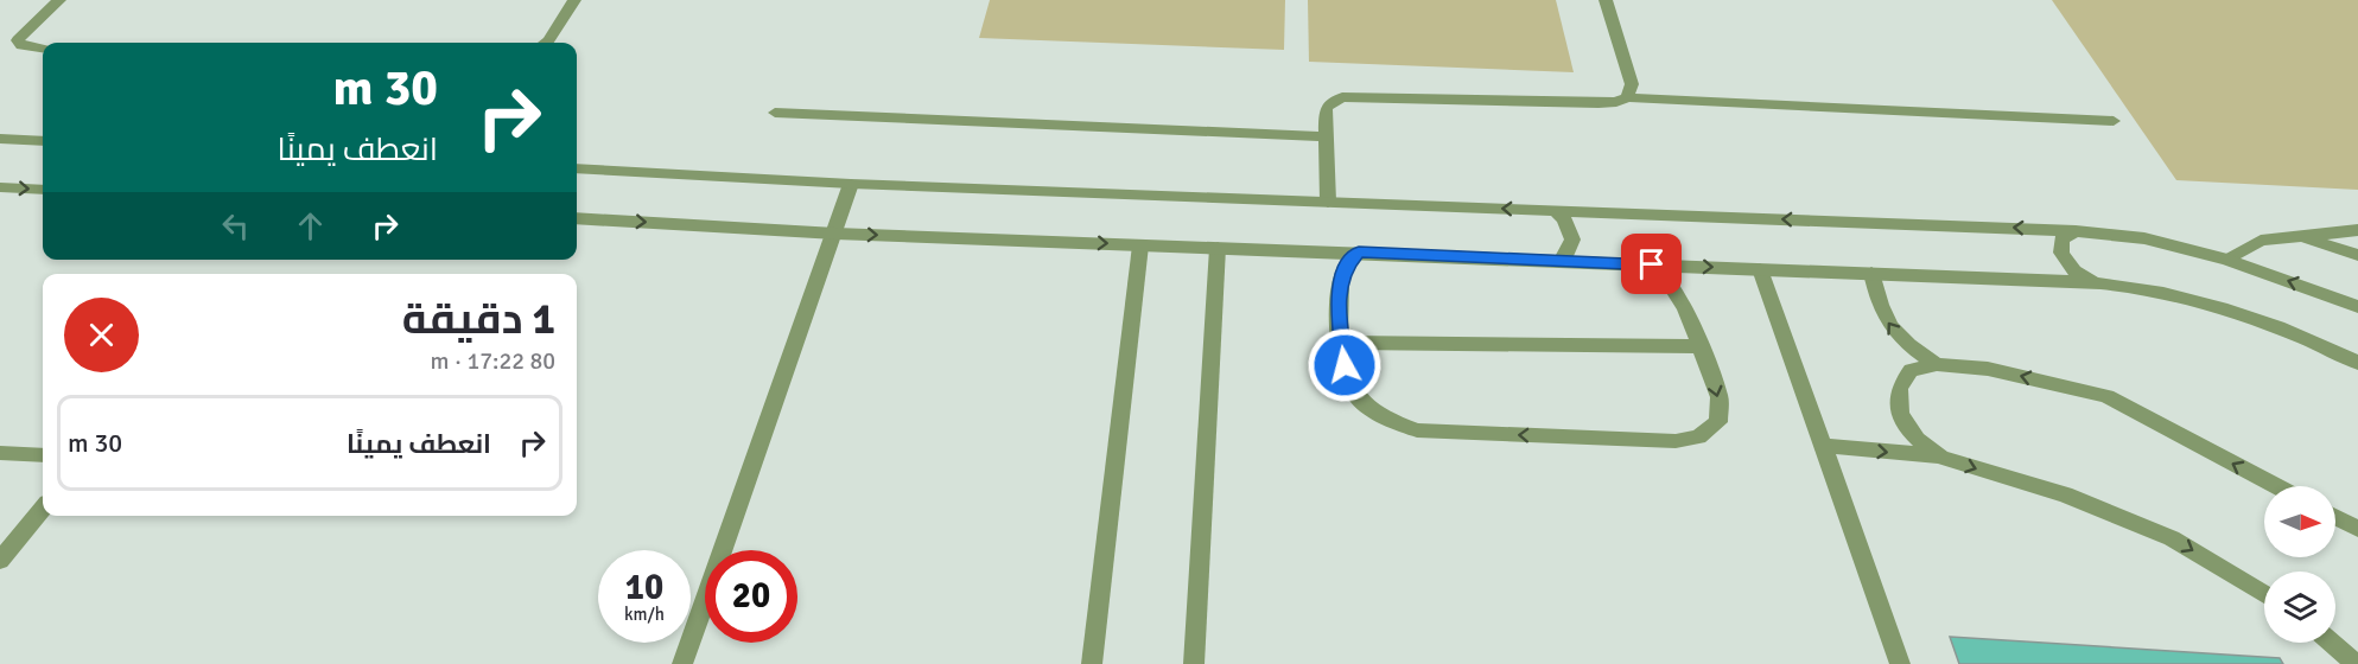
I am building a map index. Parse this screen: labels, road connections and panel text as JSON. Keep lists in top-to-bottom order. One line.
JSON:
{"north":"right","page":{"turn":["30 m","انعطف يمينًا"],"heading":["1 دقيقة","80 m · 17:22"],"list":[{"name":"انعطف يمينًا","value":"30 m"}],"speed":"10 km/h","limit":"20"}}
